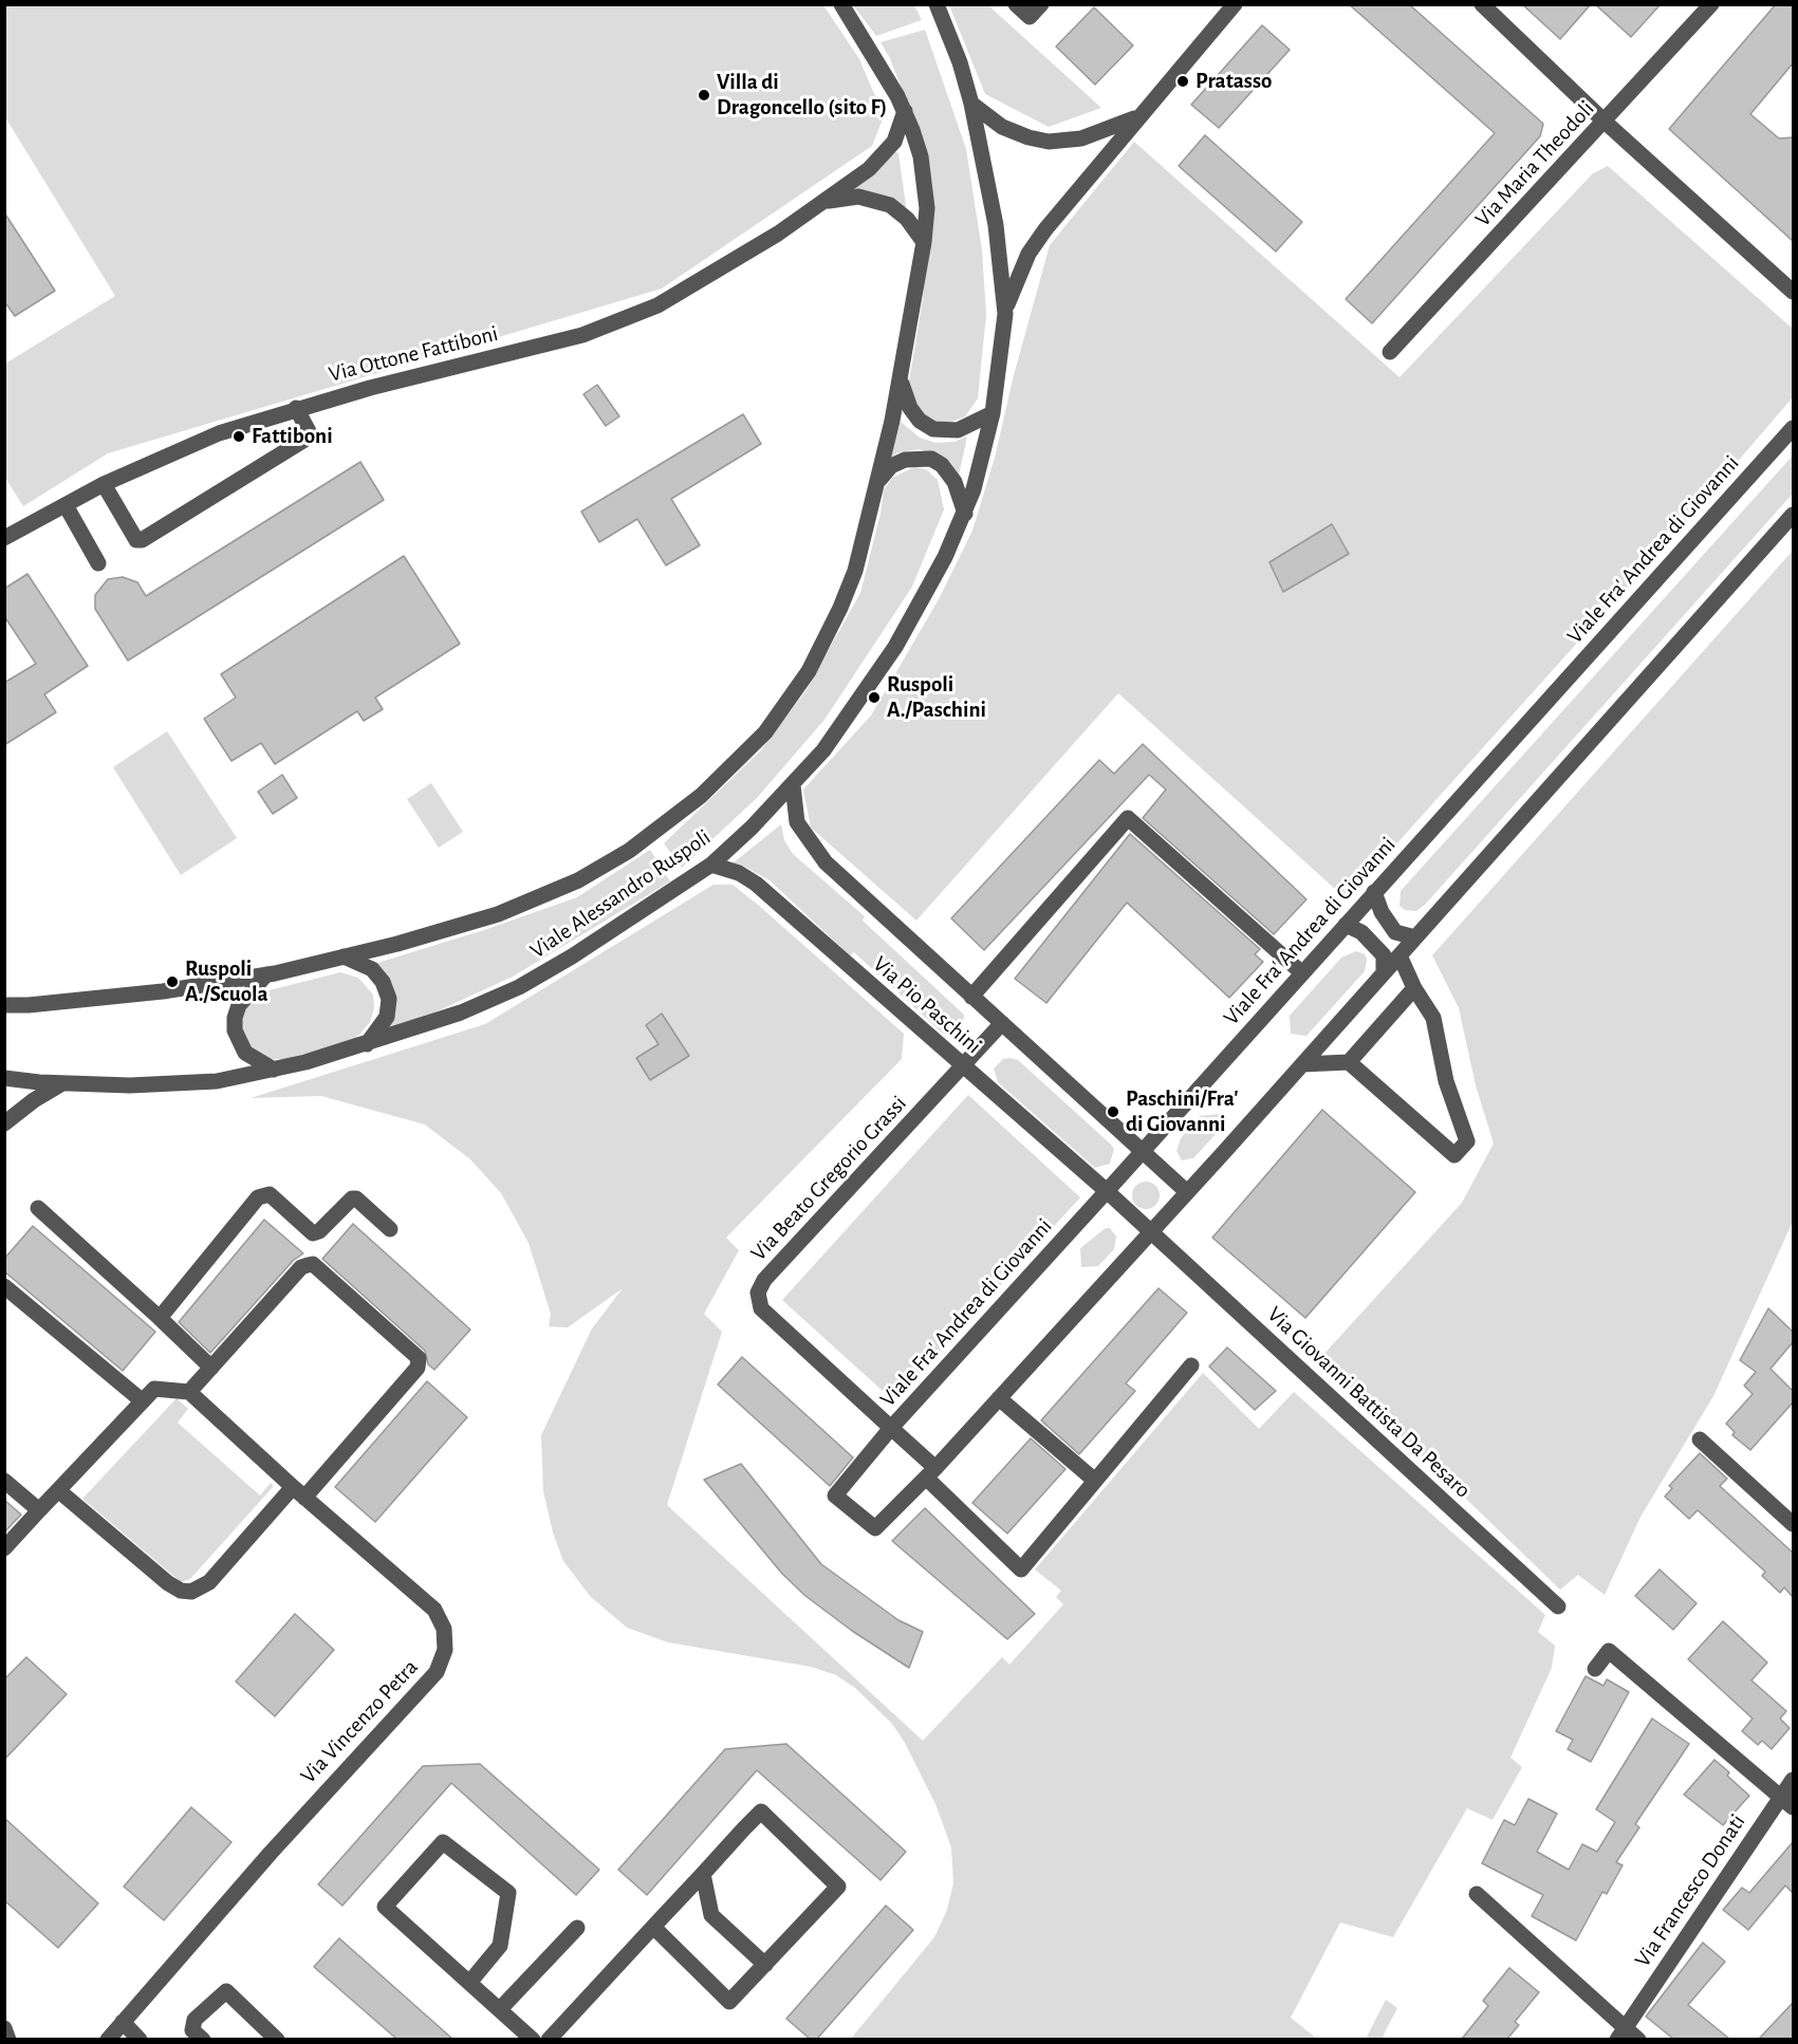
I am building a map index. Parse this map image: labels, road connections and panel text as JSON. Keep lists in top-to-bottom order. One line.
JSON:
{"streets":{"street":["Via Maria Theodoli","Via Ottone Fattiboni","Viale Fra' Andrea di Giovanni","Viale Alessandro Ruspoli","Via Pio Paschini","Via Beato Gregorio Grassi","Via Giovanni Battista Da Pesaro","Via Vincenzo Petra","Via Francesco Donati"]},"crossings":[["Via Ottone Fattiboni","Viale Alessandro Ruspoli"],["Viale Fra' Andrea di Giovanni","Via Pio Paschini"],["Viale Fra' Andrea di Giovanni","Via Beato Gregorio Grassi"],["Viale Alessandro Ruspoli","Via Pio Paschini"],["Via Pio Paschini","Via Beato Gregorio Grassi"],["Via Pio Paschini","Via Giovanni Battista Da Pesaro"]],"places":["Pratasso","Villa di Dragoncello (sito F)","Fattiboni","Ruspoli A./Paschini","Ruspoli A./Scuola","Paschini/Fra' di Giovanni"]}
